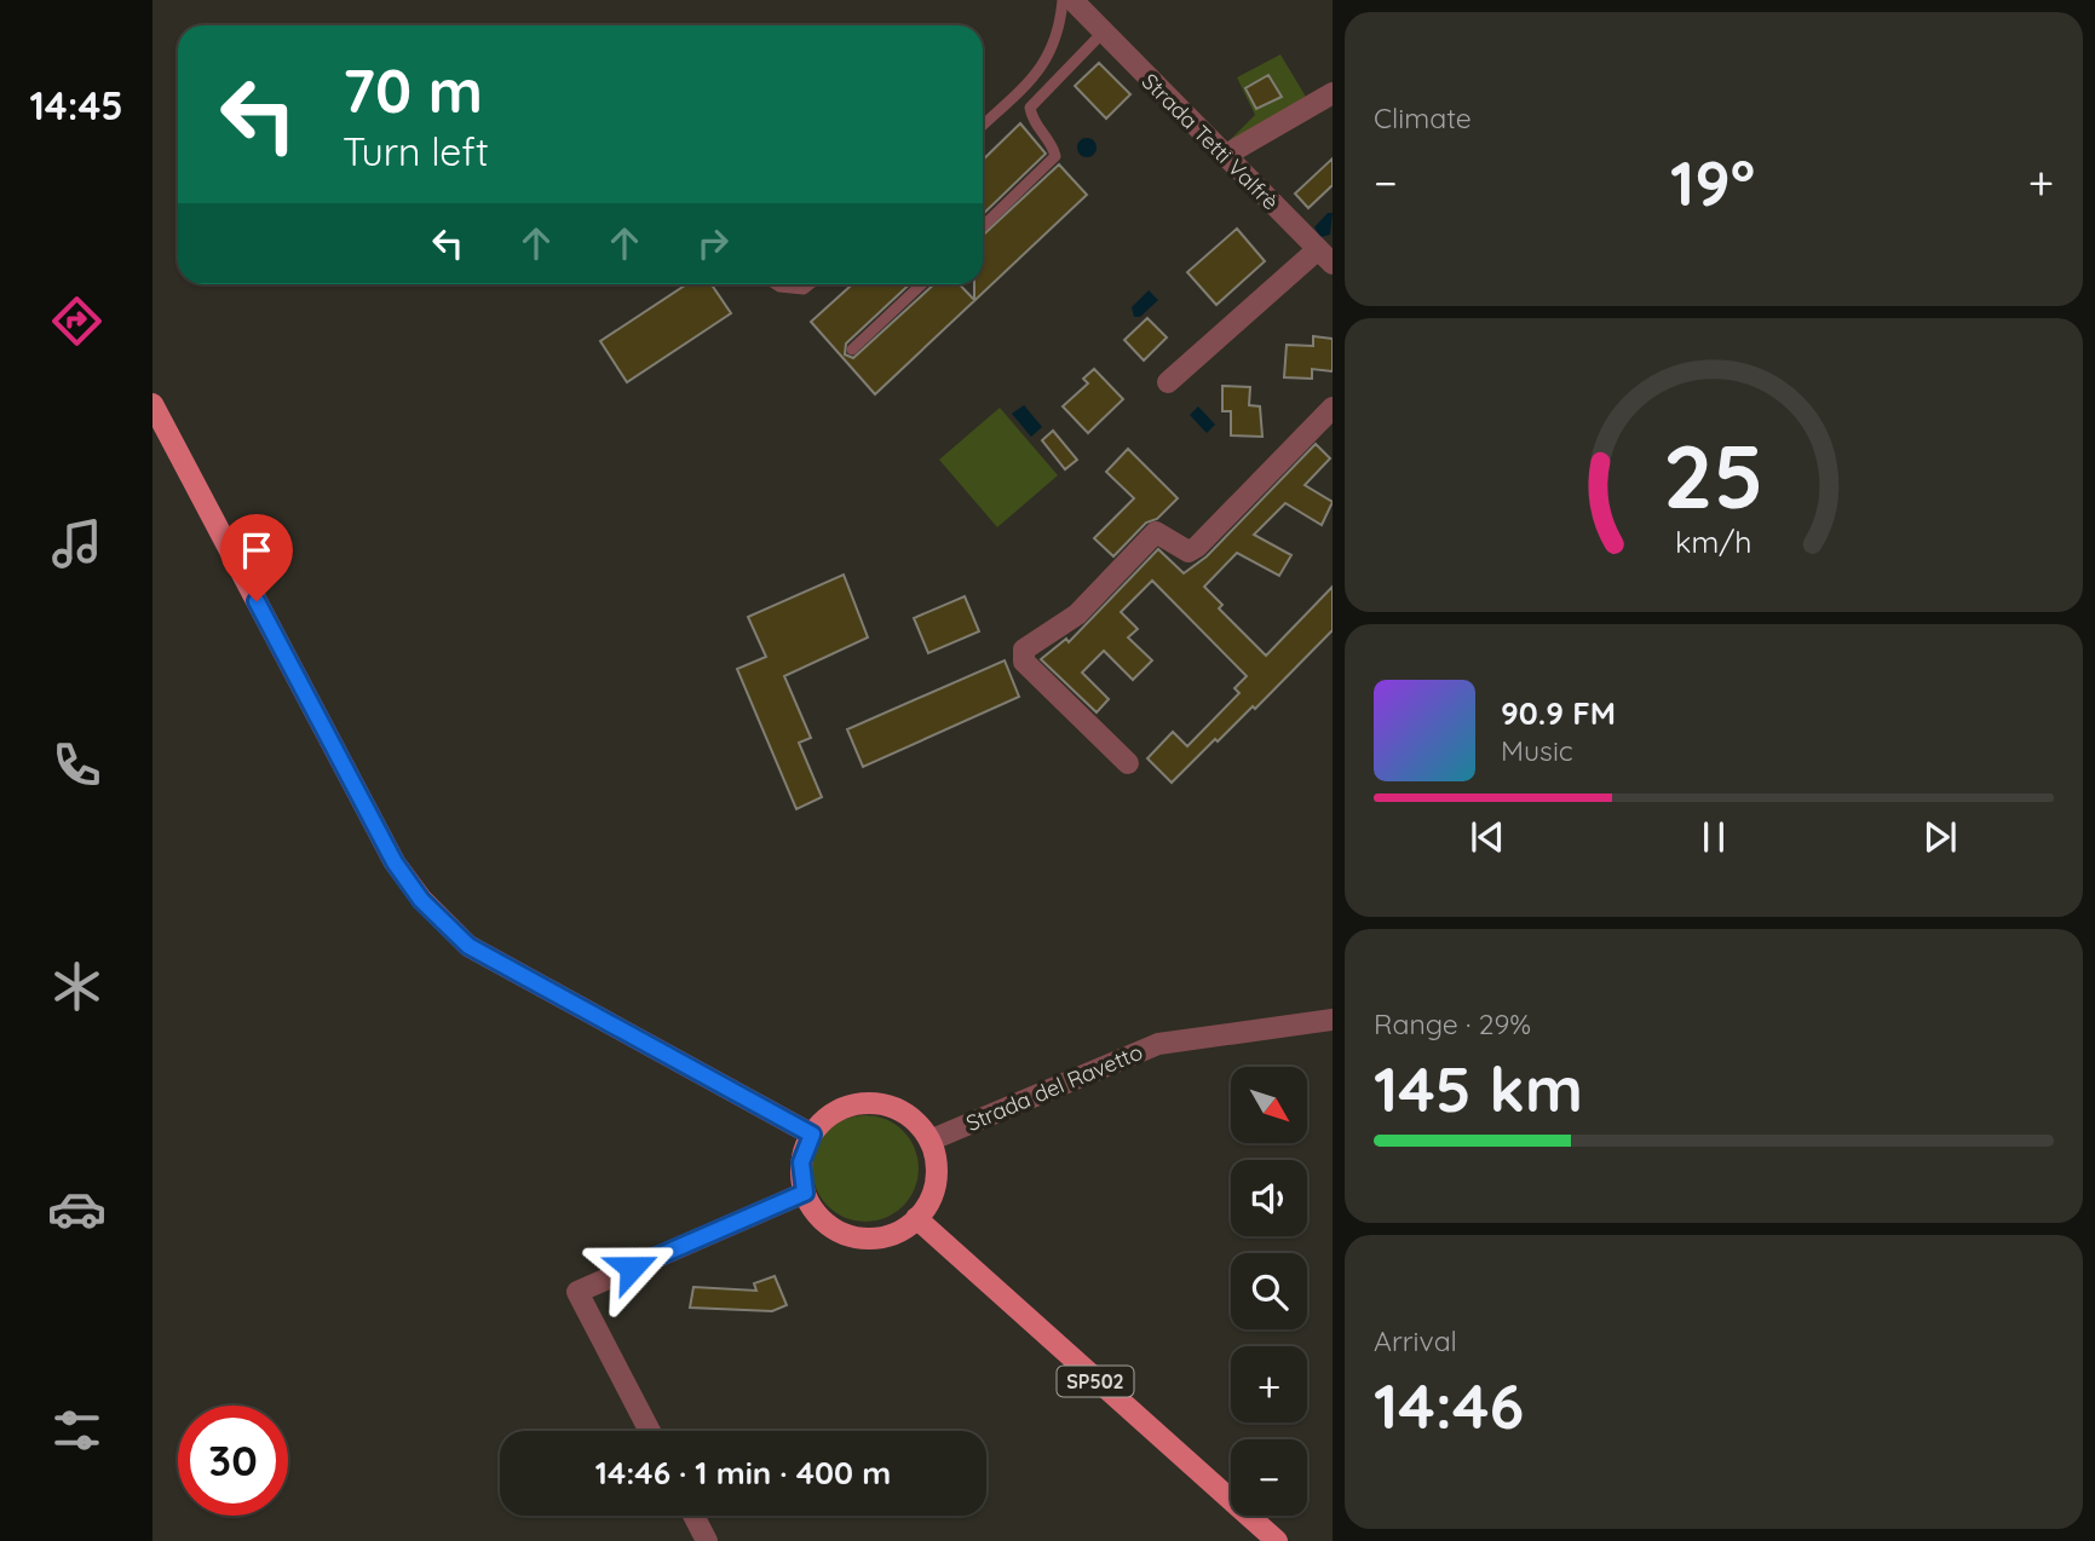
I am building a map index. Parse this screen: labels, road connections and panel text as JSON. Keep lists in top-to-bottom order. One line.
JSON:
{"streets":{"main road":["SP502"],"street":["Strada Tetti Valfrè","Strada del Ravetto"]},"crossings":[["Strada del Ravetto","SP502"]],"north":"bottom right","page":{"tabs":"14:45","tile":["Climate",["Range · 29%","145 km"],["Arrival","14:46"]],"turn":["70 m","Turn left"],"heat":["−","19°","+"],"song":["90.9 FM","Music"],"map_buttons":["+","−"],"limit":"30","trip":"14:46 · 1 min · 400 m","gauge":["25","km/h"]}}
